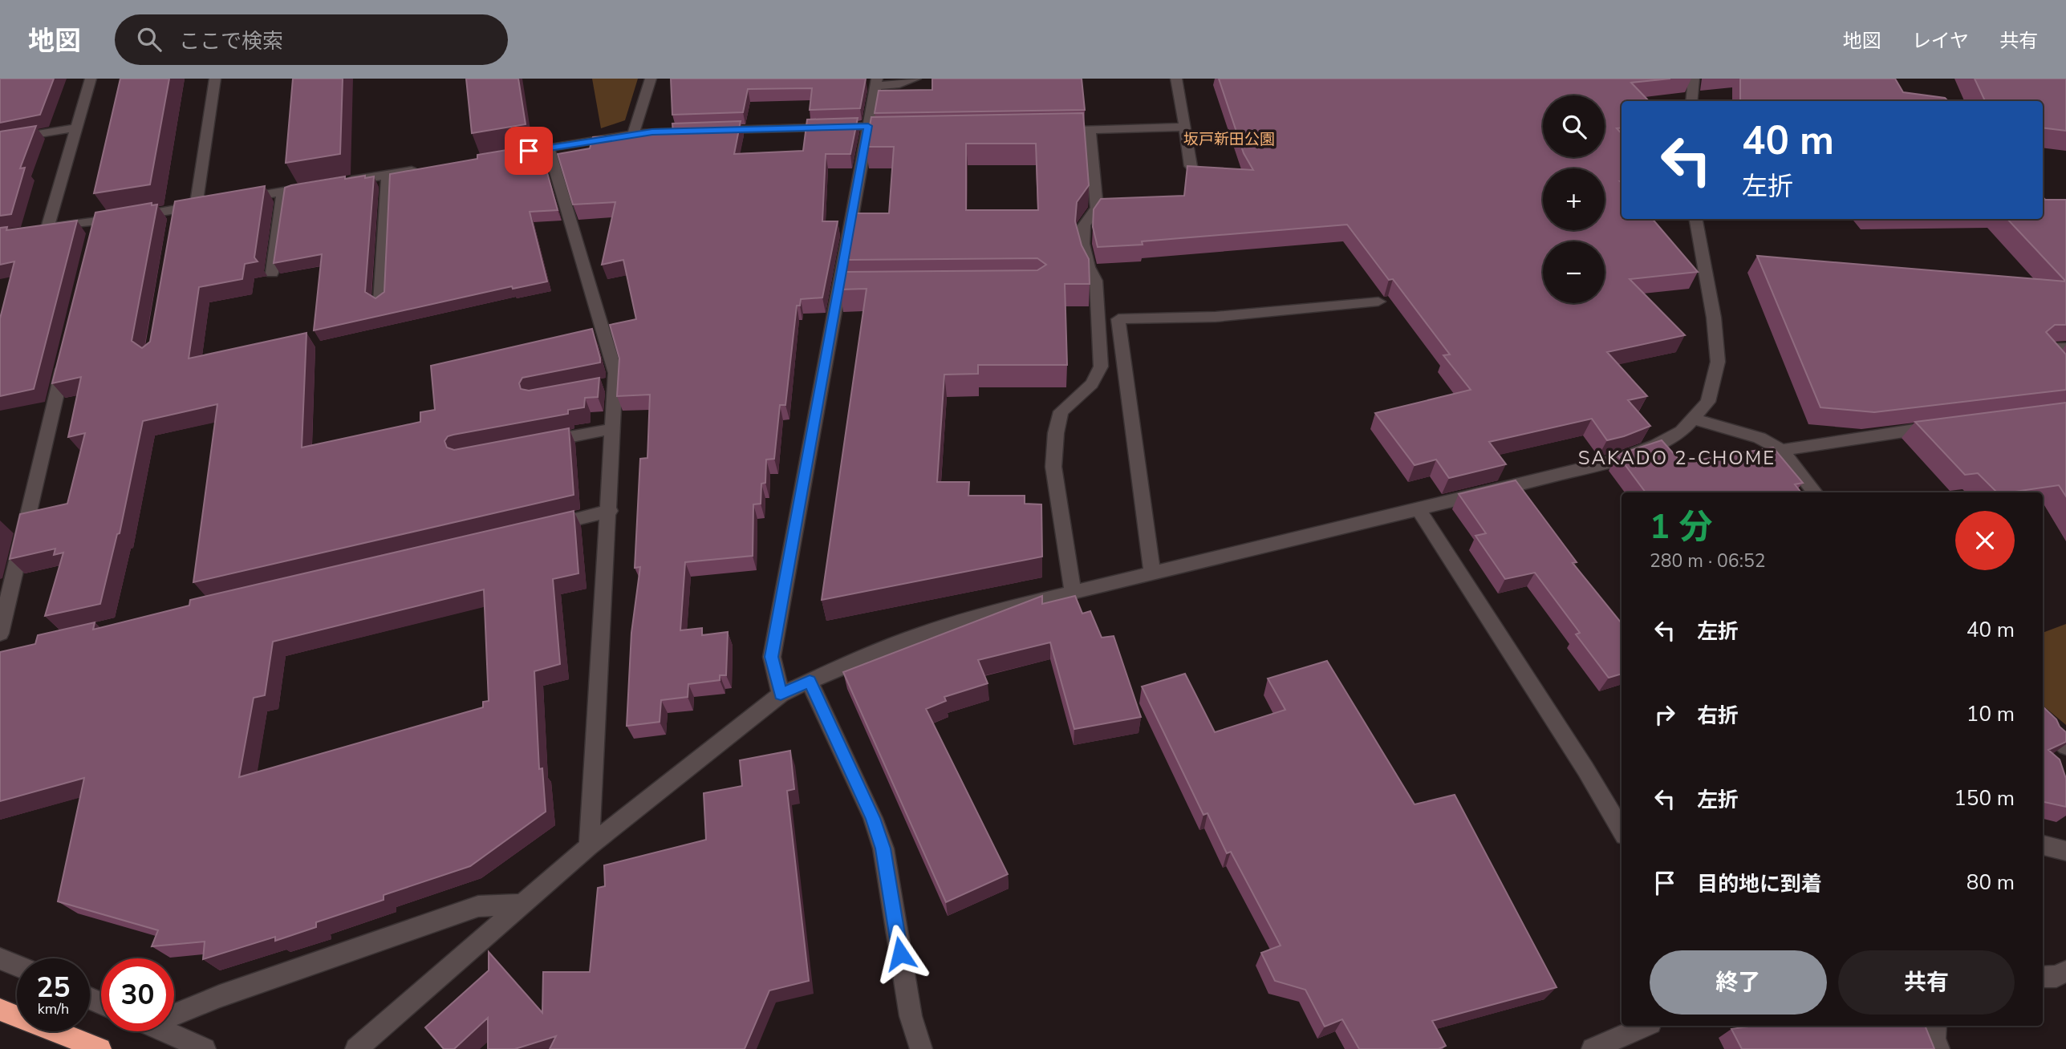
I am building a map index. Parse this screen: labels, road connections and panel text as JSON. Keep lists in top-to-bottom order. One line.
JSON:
{"districts":["SAKADO 2-CHOME"],"parks":["坂戸新田公園"],"page":{"header":"地図","search":"ここで検索","nav":["地図","レイヤ","共有"],"map_buttons":["+","−"],"turn":["40 m","左折"],"heading":["1 分","280 m · 06:52"],"list":[{"name":"左折","value":"40 m"},{"name":"右折","value":"10 m"},{"name":"左折","value":"150 m"},{"name":"目的地に到着","value":"80 m"}],"buttons":["終了","共有"],"speed":"25 km/h","limit":"30"}}
